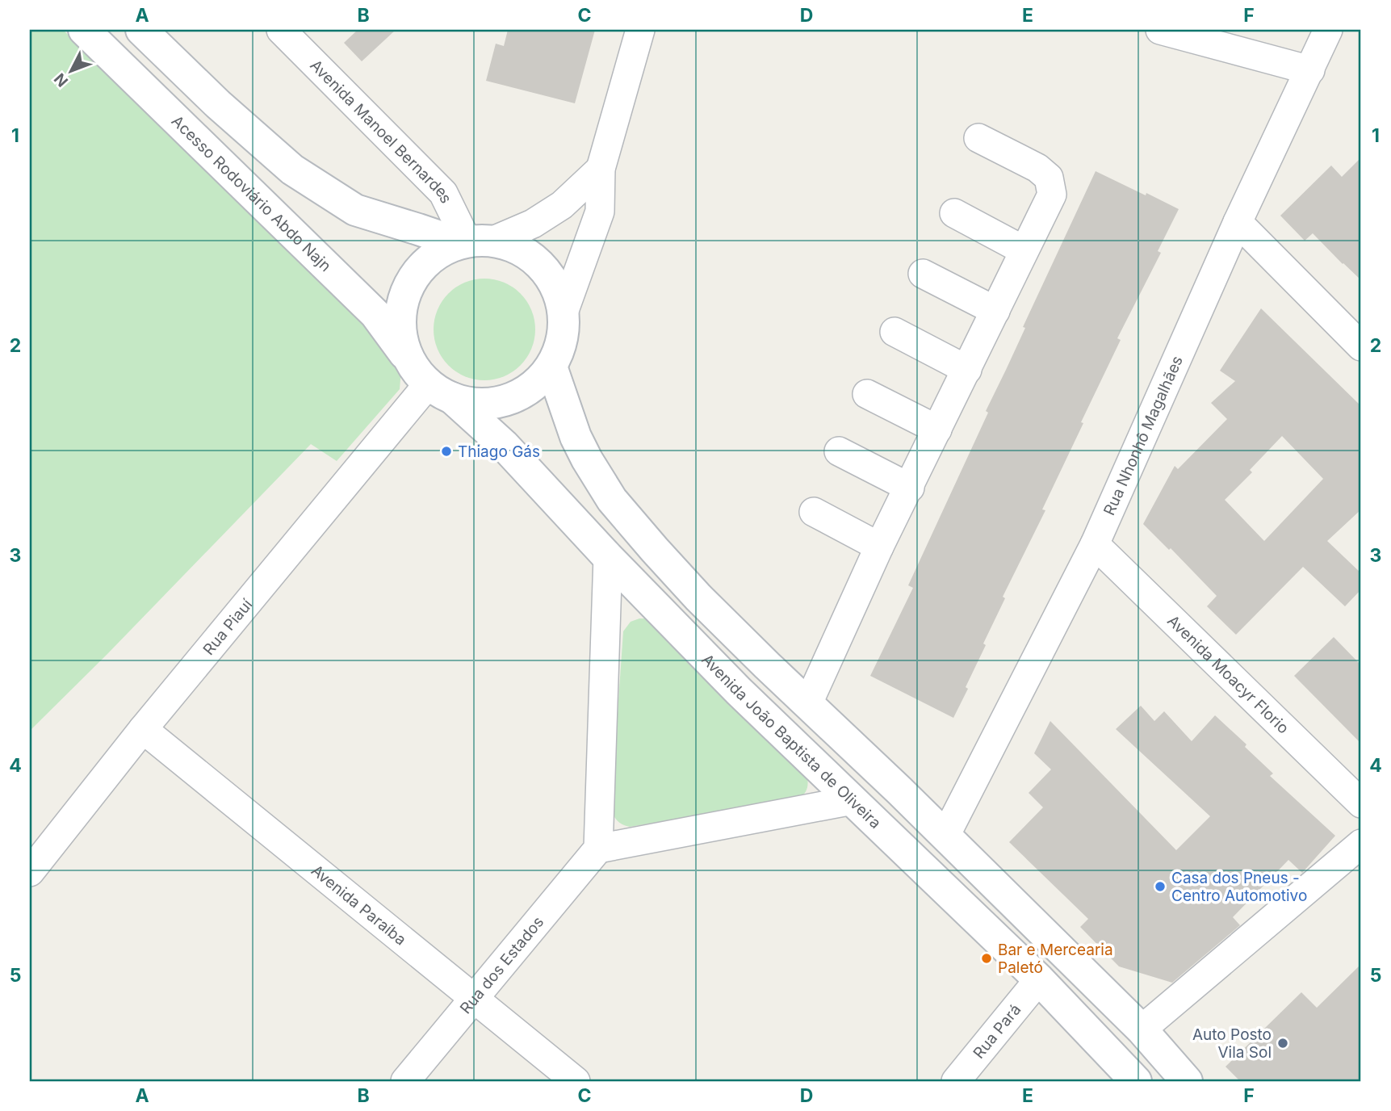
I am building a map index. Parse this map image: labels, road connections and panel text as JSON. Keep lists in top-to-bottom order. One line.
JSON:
{"streets":{"main road":["Acesso Rodoviário Abdo Najn","Avenida João Baptista de Oliveira"],"street":["Avenida Manoel Bernardes","Rua Nhonhô Magalhães","Rua Piauí","Avenida Moacyr Florio","Avenida Paraíba","Rua dos Estados","Rua Pará"]},"crossings":[["Avenida Manoel Bernardes","Acesso Rodoviário Abdo Najn"],["Avenida Manoel Bernardes","Rua Piauí"],["Avenida Manoel Bernardes","Avenida João Baptista de Oliveira"],["Acesso Rodoviário Abdo Najn","Rua Piauí"],["Acesso Rodoviário Abdo Najn","Avenida João Baptista de Oliveira"],["Rua Nhonhô Magalhães","Avenida Moacyr Florio"],["Rua Piauí","Avenida João Baptista de Oliveira"],["Rua Piauí","Avenida Paraíba"],["Avenida João Baptista de Oliveira","Rua Pará"],["Avenida Paraíba","Rua dos Estados"]],"places":["Thiago Gás","Casa dos Pneus - Centro Automotivo","Bar e Mercearia Paletó","Auto Posto Vila Sol"],"north":"bottom left","grid":{"columns":["A","B","C","D","E","F"],"rows":["1","2","3","4","5"]}}
